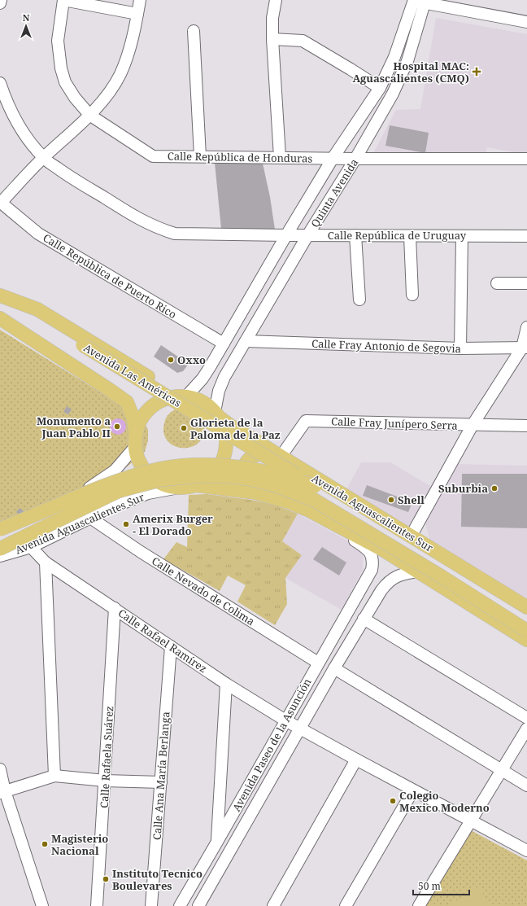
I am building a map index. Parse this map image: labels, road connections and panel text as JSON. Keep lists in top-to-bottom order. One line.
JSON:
{"streets":{"main road":["Avenida Las Américas","Avenida Aguascalientes Sur"],"street":["Calle República de Honduras","Quinta Avenida","Calle República de Uruguay","Calle República de Puerto Rico","Calle Fray Antonio de Segovia","Calle Fray Junípero Serra","Calle Nevado de Colima","Calle Rafael Ramírez","Avenida Paseo de la Asunción","Calle Rafaela Suárez","Calle Ana María Berlanga"]},"crossings":[["Calle República de Honduras","Quinta Avenida"],["Quinta Avenida","Calle República de Uruguay"],["Quinta Avenida","Calle República de Puerto Rico"],["Quinta Avenida","Calle Fray Antonio de Segovia"],["Quinta Avenida","Avenida Aguascalientes Sur"],["Avenida Las Américas","Avenida Aguascalientes Sur"],["Calle Fray Junípero Serra","Avenida Aguascalientes Sur"],["Avenida Aguascalientes Sur","Calle Nevado de Colima"],["Avenida Aguascalientes Sur","Calle Rafael Ramírez"],["Calle Nevado de Colima","Avenida Paseo de la Asunción"],["Calle Rafael Ramírez","Avenida Paseo de la Asunción"],["Calle Rafael Ramírez","Calle Rafaela Suárez"],["Calle Rafael Ramírez","Calle Ana María Berlanga"]],"places":{"health":["Hospital MAC: Aguascalientes (CMQ)"],"other":["Oxxo","Monumento a Juan Pablo II","Glorieta de la Paloma de la Paz","Suburbia","Shell","Amerix Burger - El Dorado","Colegio Mexico Moderno","Magisterio Nacional","Instituto Tecnico Boulevares"]},"scale_bar":"50 m","north":"top"}
